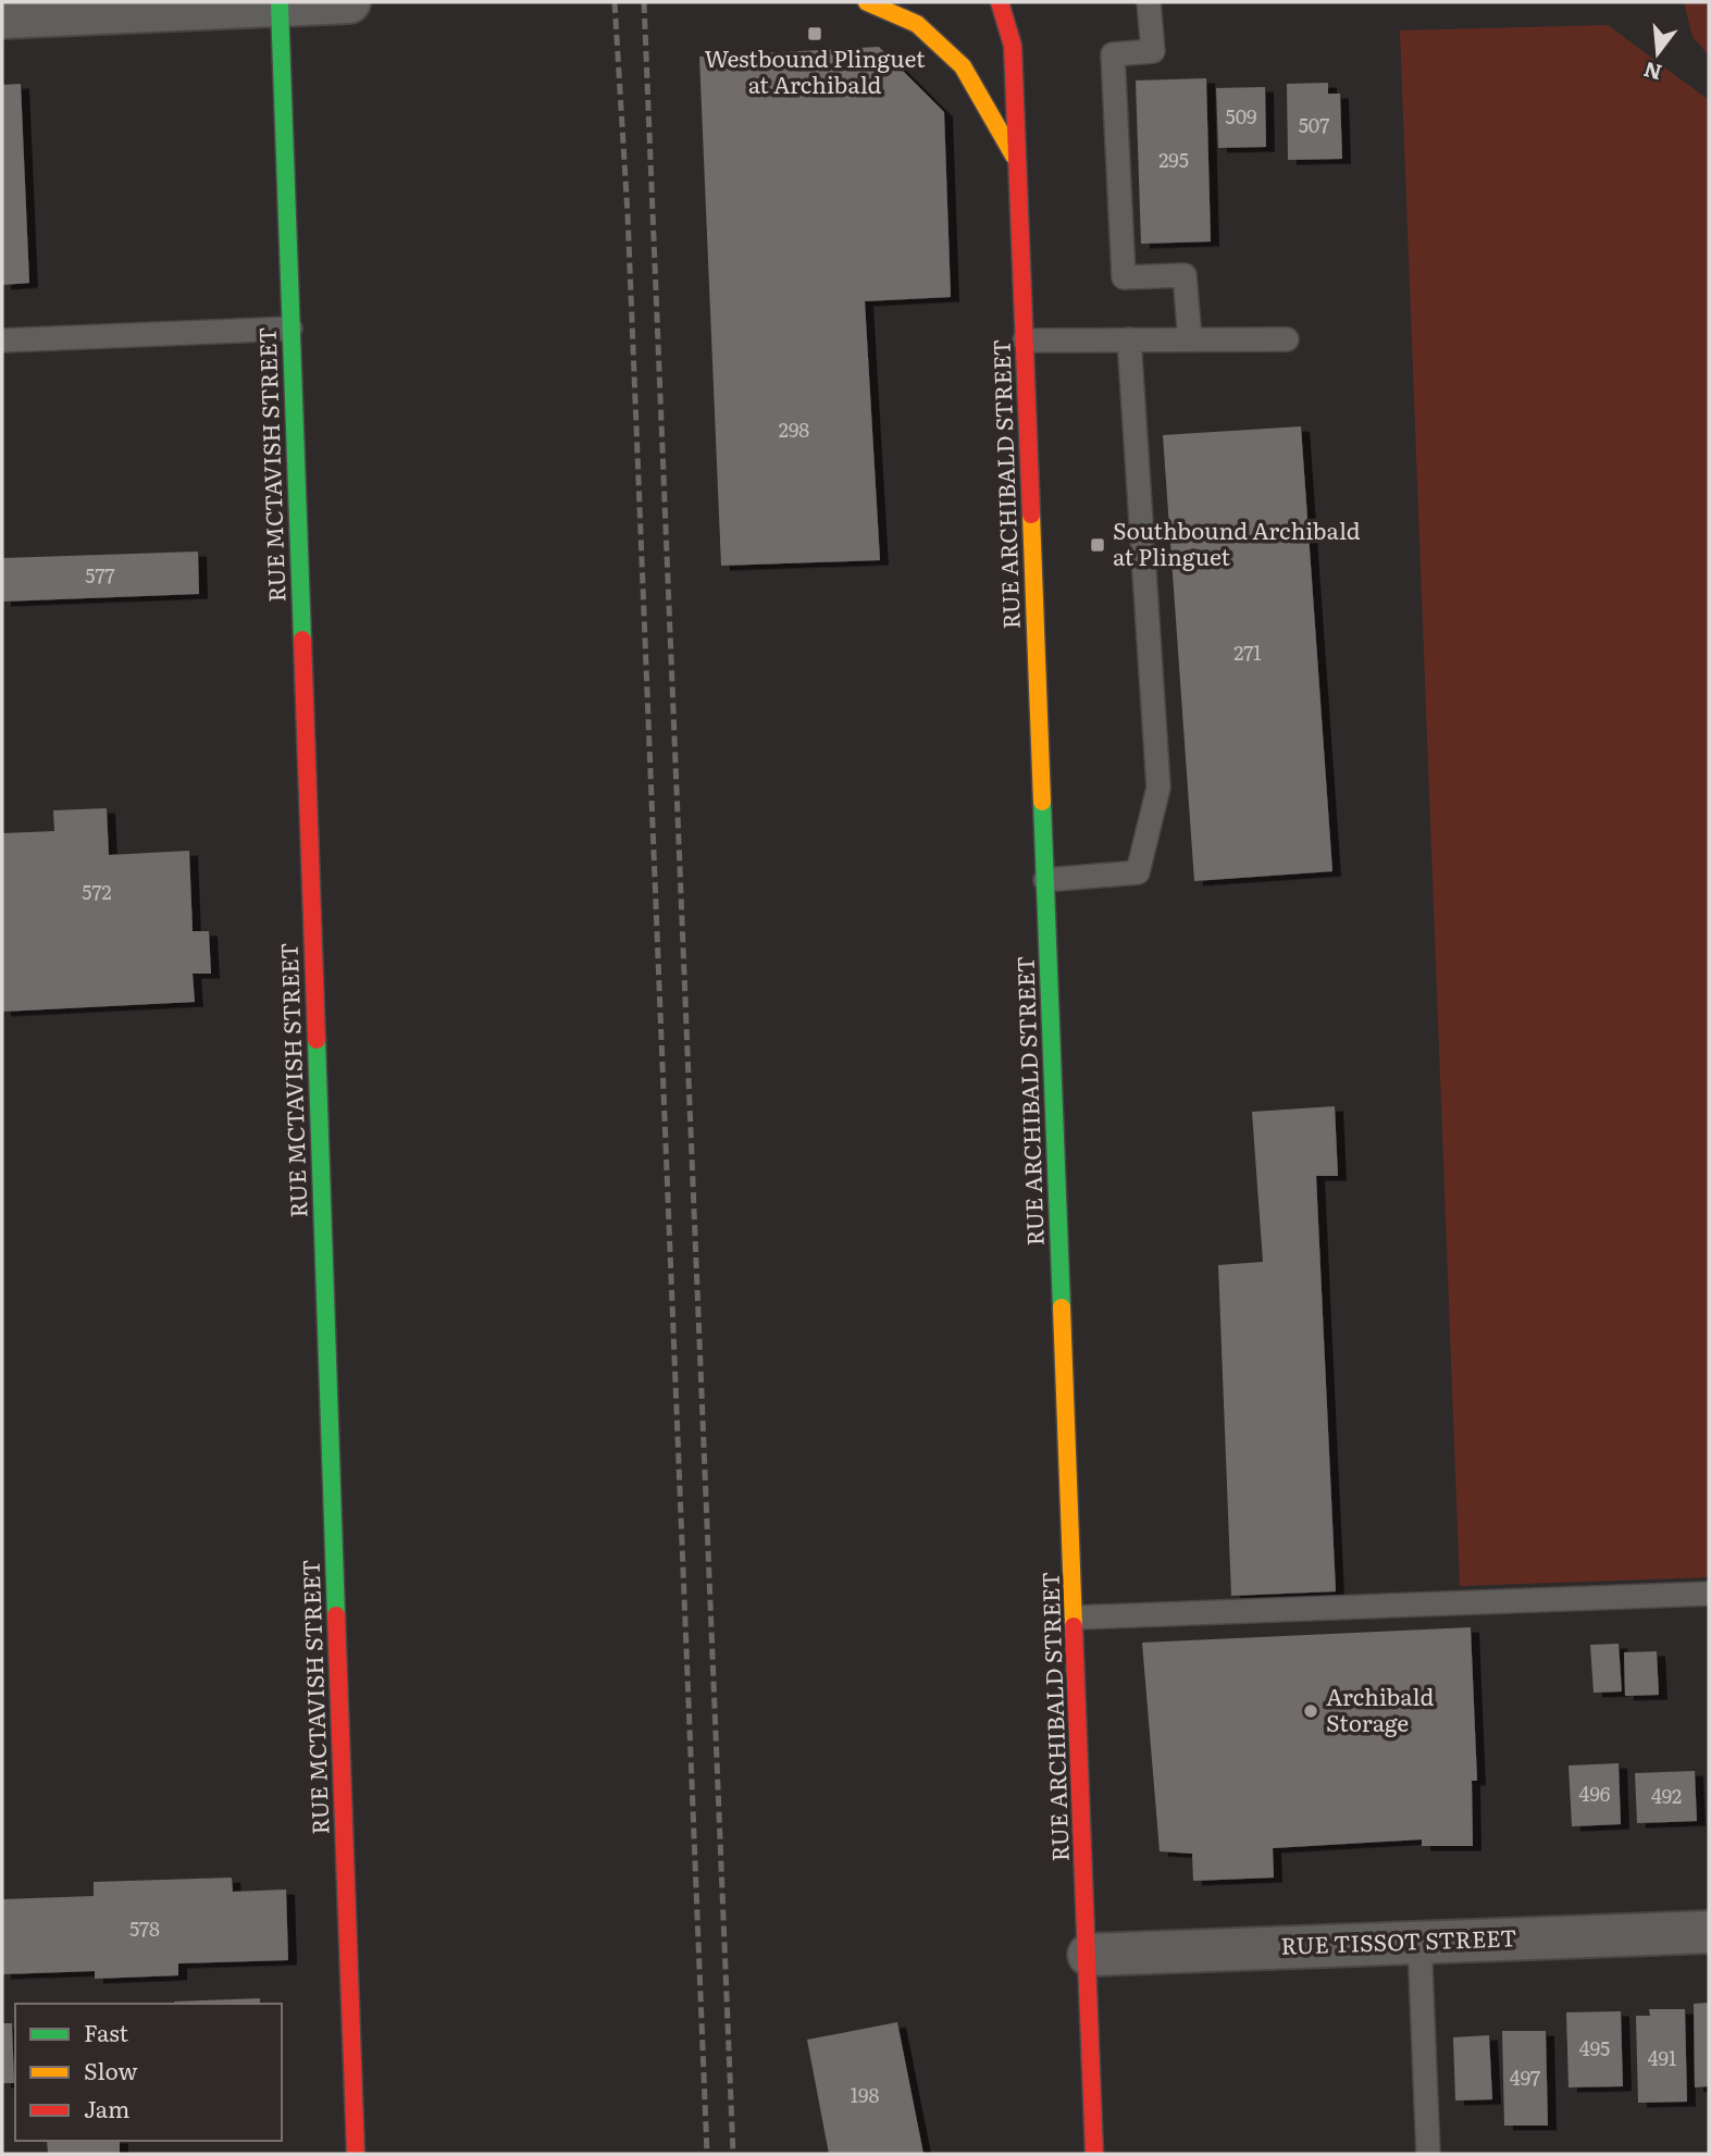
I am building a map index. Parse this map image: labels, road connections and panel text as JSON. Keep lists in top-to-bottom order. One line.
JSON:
{"streets":{"main road":["RUE MCTAVISH STREET","RUE ARCHIBALD STREET"],"street":["RUE TISSOT STREET"]},"crossings":[["RUE ARCHIBALD STREET","RUE TISSOT STREET"]],"places":{"transit":["Westbound Plinguet at Archibald","Southbound Archibald at Plinguet"],"other":["Archibald Storage"]},"house_numbers":["509","507","295","298","577","271","572","496","492","578","495","491","497","198"],"legend":["Fast","Slow","Jam"],"north":"bottom"}
